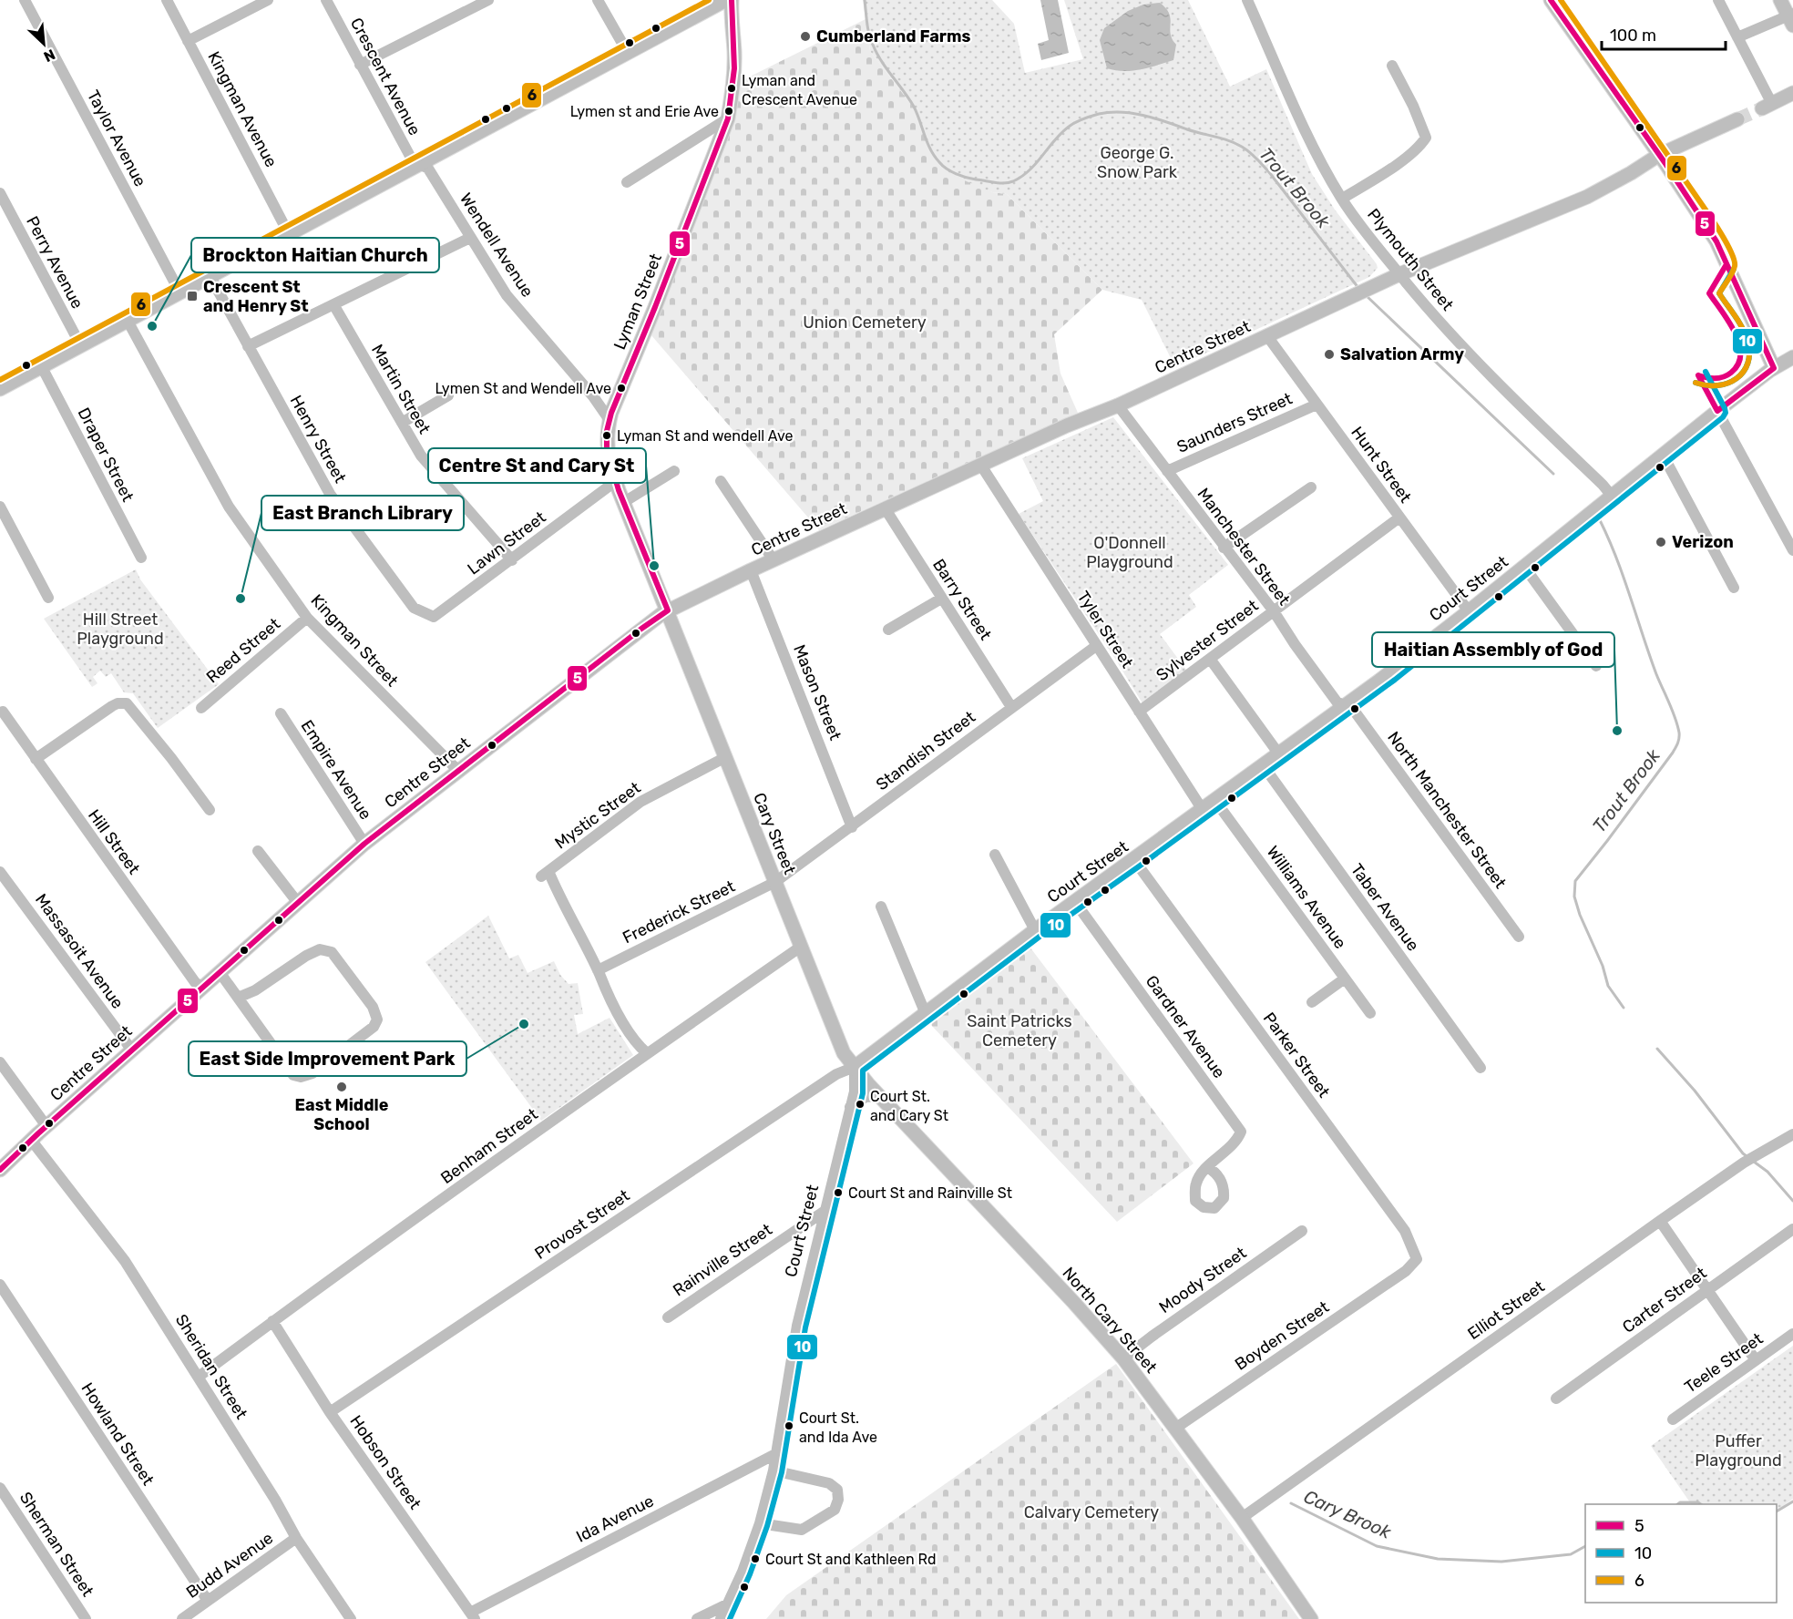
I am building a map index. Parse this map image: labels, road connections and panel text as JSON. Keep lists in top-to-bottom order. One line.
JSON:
{"streets":{"main road":["Lyman Street","Centre Street","Court Street","Cary Street","North Cary Street"],"street":["Crescent Avenue","Kingman Avenue","Taylor Avenue","Wendell Avenue","Plymouth Street","Perry Avenue","Martin Street","Saunders Street","Henry Street","Draper Street","Hunt Street","Lawn Street","Manchester Street","Barry Street","Tyler Street","Kingman Street","Sylvester Street","Reed Street","Mason Street","Standish Street","Empire Avenue","North Manchester Street","Mystic Street","Hill Street","Williams Avenue","Taber Avenue","Frederick Street","Massasoit Avenue","Gardner Avenue","Parker Street","Benham Street","Provost Street","Rainville Street","Moody Street","Carter Street","Elliot Street","Boyden Street","Teele Street","Sheridan Street","Howland Street","Hobson Street","Ida Avenue","Sherman Street","Budd Avenue"]},"crossings":[["Crescent Avenue","Wendell Avenue"],["Wendell Avenue","Lyman Street"],["Plymouth Street","Centre Street"],["Plymouth Street","Court Street"],["Lyman Street","Centre Street"],["Lyman Street","Lawn Street"],["Lyman Street","Cary Street"],["Centre Street","Hunt Street"],["Centre Street","Manchester Street"],["Centre Street","Barry Street"],["Centre Street","Tyler Street"],["Centre Street","Kingman Street"],["Centre Street","Mason Street"],["Centre Street","Empire Avenue"],["Centre Street","Cary Street"],["Centre Street","Hill Street"],["Centre Street","Massasoit Avenue"],["Centre Street","Sheridan Street"],["Martin Street","Lawn Street"],["Saunders Street","Hunt Street"],["Saunders Street","Manchester Street"],["Henry Street","Lawn Street"],["Hunt Street","Court Street"],["Hunt Street","Sylvester Street"],["Manchester Street","Court Street"],["Manchester Street","Sylvester Street"],["Manchester Street","North Manchester Street"],["Court Street","Tyler Street"],["Court Street","North Manchester Street"],["Court Street","Cary Street"],["Court Street","Williams Avenue"],["Court Street","Taber Avenue"],["Court Street","Gardner Avenue"],["Court Street","Parker Street"],["Court Street","Provost Street"],["Court Street","Rainville Street"],["Court Street","North Cary Street"],["Court Street","Ida Avenue"],["Barry Street","Standish Street"],["Tyler Street","Sylvester Street"],["Tyler Street","Standish Street"],["Kingman Street","Reed Street"],["Mason Street","Standish Street"],["Standish Street","Cary Street"],["Standish Street","Frederick Street"],["Mystic Street","Cary Street"],["Mystic Street","Frederick Street"],["Cary Street","Frederick Street"],["Cary Street","Benham Street"],["Cary Street","Provost Street"],["Cary Street","North Cary Street"],["Parker Street","Boyden Street"],["Benham Street","Sheridan Street"],["Benham Street","Hobson Street"],["Provost Street","North Cary Street"],["Provost Street","Hobson Street"],["Moody Street","North Cary Street"],["Elliot Street","North Cary Street"],["North Cary Street","Boyden Street"],["Sheridan Street","Budd Avenue"],["Howland Street","Budd Avenue"],["Hobson Street","Ida Avenue"]],"water":["Trout Brook","Cary Brook"],"parks":["George G. Snow Park","Union Cemetery","O'Donnell Playground","Hill Street Playground","Saint Patricks Cemetery","Puffer Playground","Calvary Cemetery"],"places":{"other":["Cumberland Farms","Lyman and Crescent Avenue","Lymen st and Erie Ave","Brockton Haitian Church","Salvation Army","Lymen St and Wendell Ave","Lyman St and wendell Ave","Verizon","Centre St and Cary St","East Branch Library","Haitian Assembly of God","East Side Improvement Park","East Middle School","Court St. and Cary St","Court St and Rainville St","Court St. and Ida Ave","Court St and Kathleen Rd"],"transit":["Crescent St and Henry St"]},"lines":["transit line 5","transit line 6","transit line 10"],"legend":["5","10","6"],"scale_bar":"100 m","north":"bottom right"}
